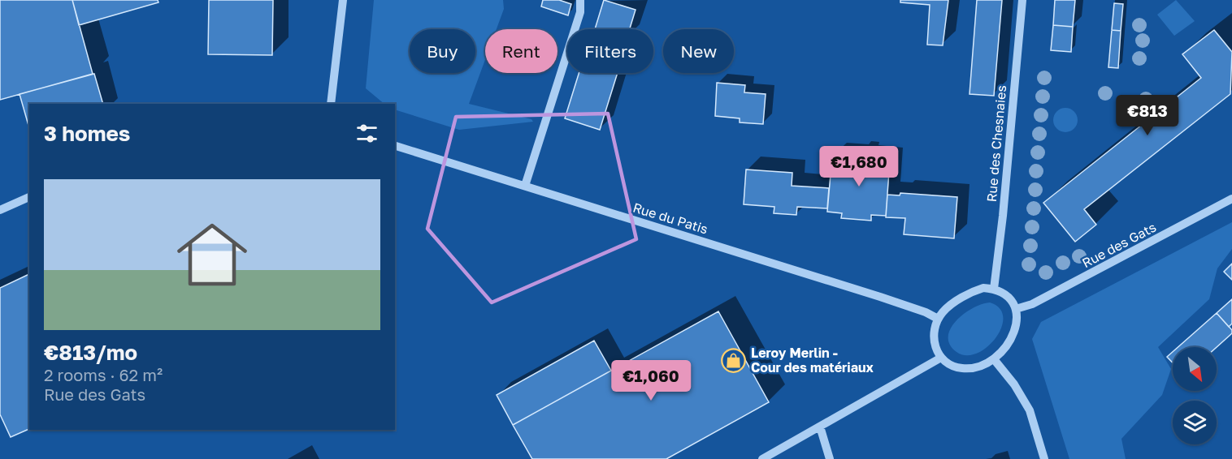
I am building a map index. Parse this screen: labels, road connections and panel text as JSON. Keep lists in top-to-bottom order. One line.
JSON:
{"streets":{"street":["Rue des Chesnaies","Rue du Patis","Rue des Gats"]},"crossings":[["Rue des Chesnaies","Rue du Patis"],["Rue des Chesnaies","Rue des Gats"],["Rue du Patis","Rue des Gats"]],"places":{"shop":["Leroy Merlin - Cour des matériaux"]},"north":"bottom right","page":{"chip":["Buy","Rent","Filters","New"],"price":["€813","€1,680","€1,060"],"heading":"3 homes","list":[{"name":"€813/mo","note":"2 rooms · 62 m² · Rue des Gats"}]}}
